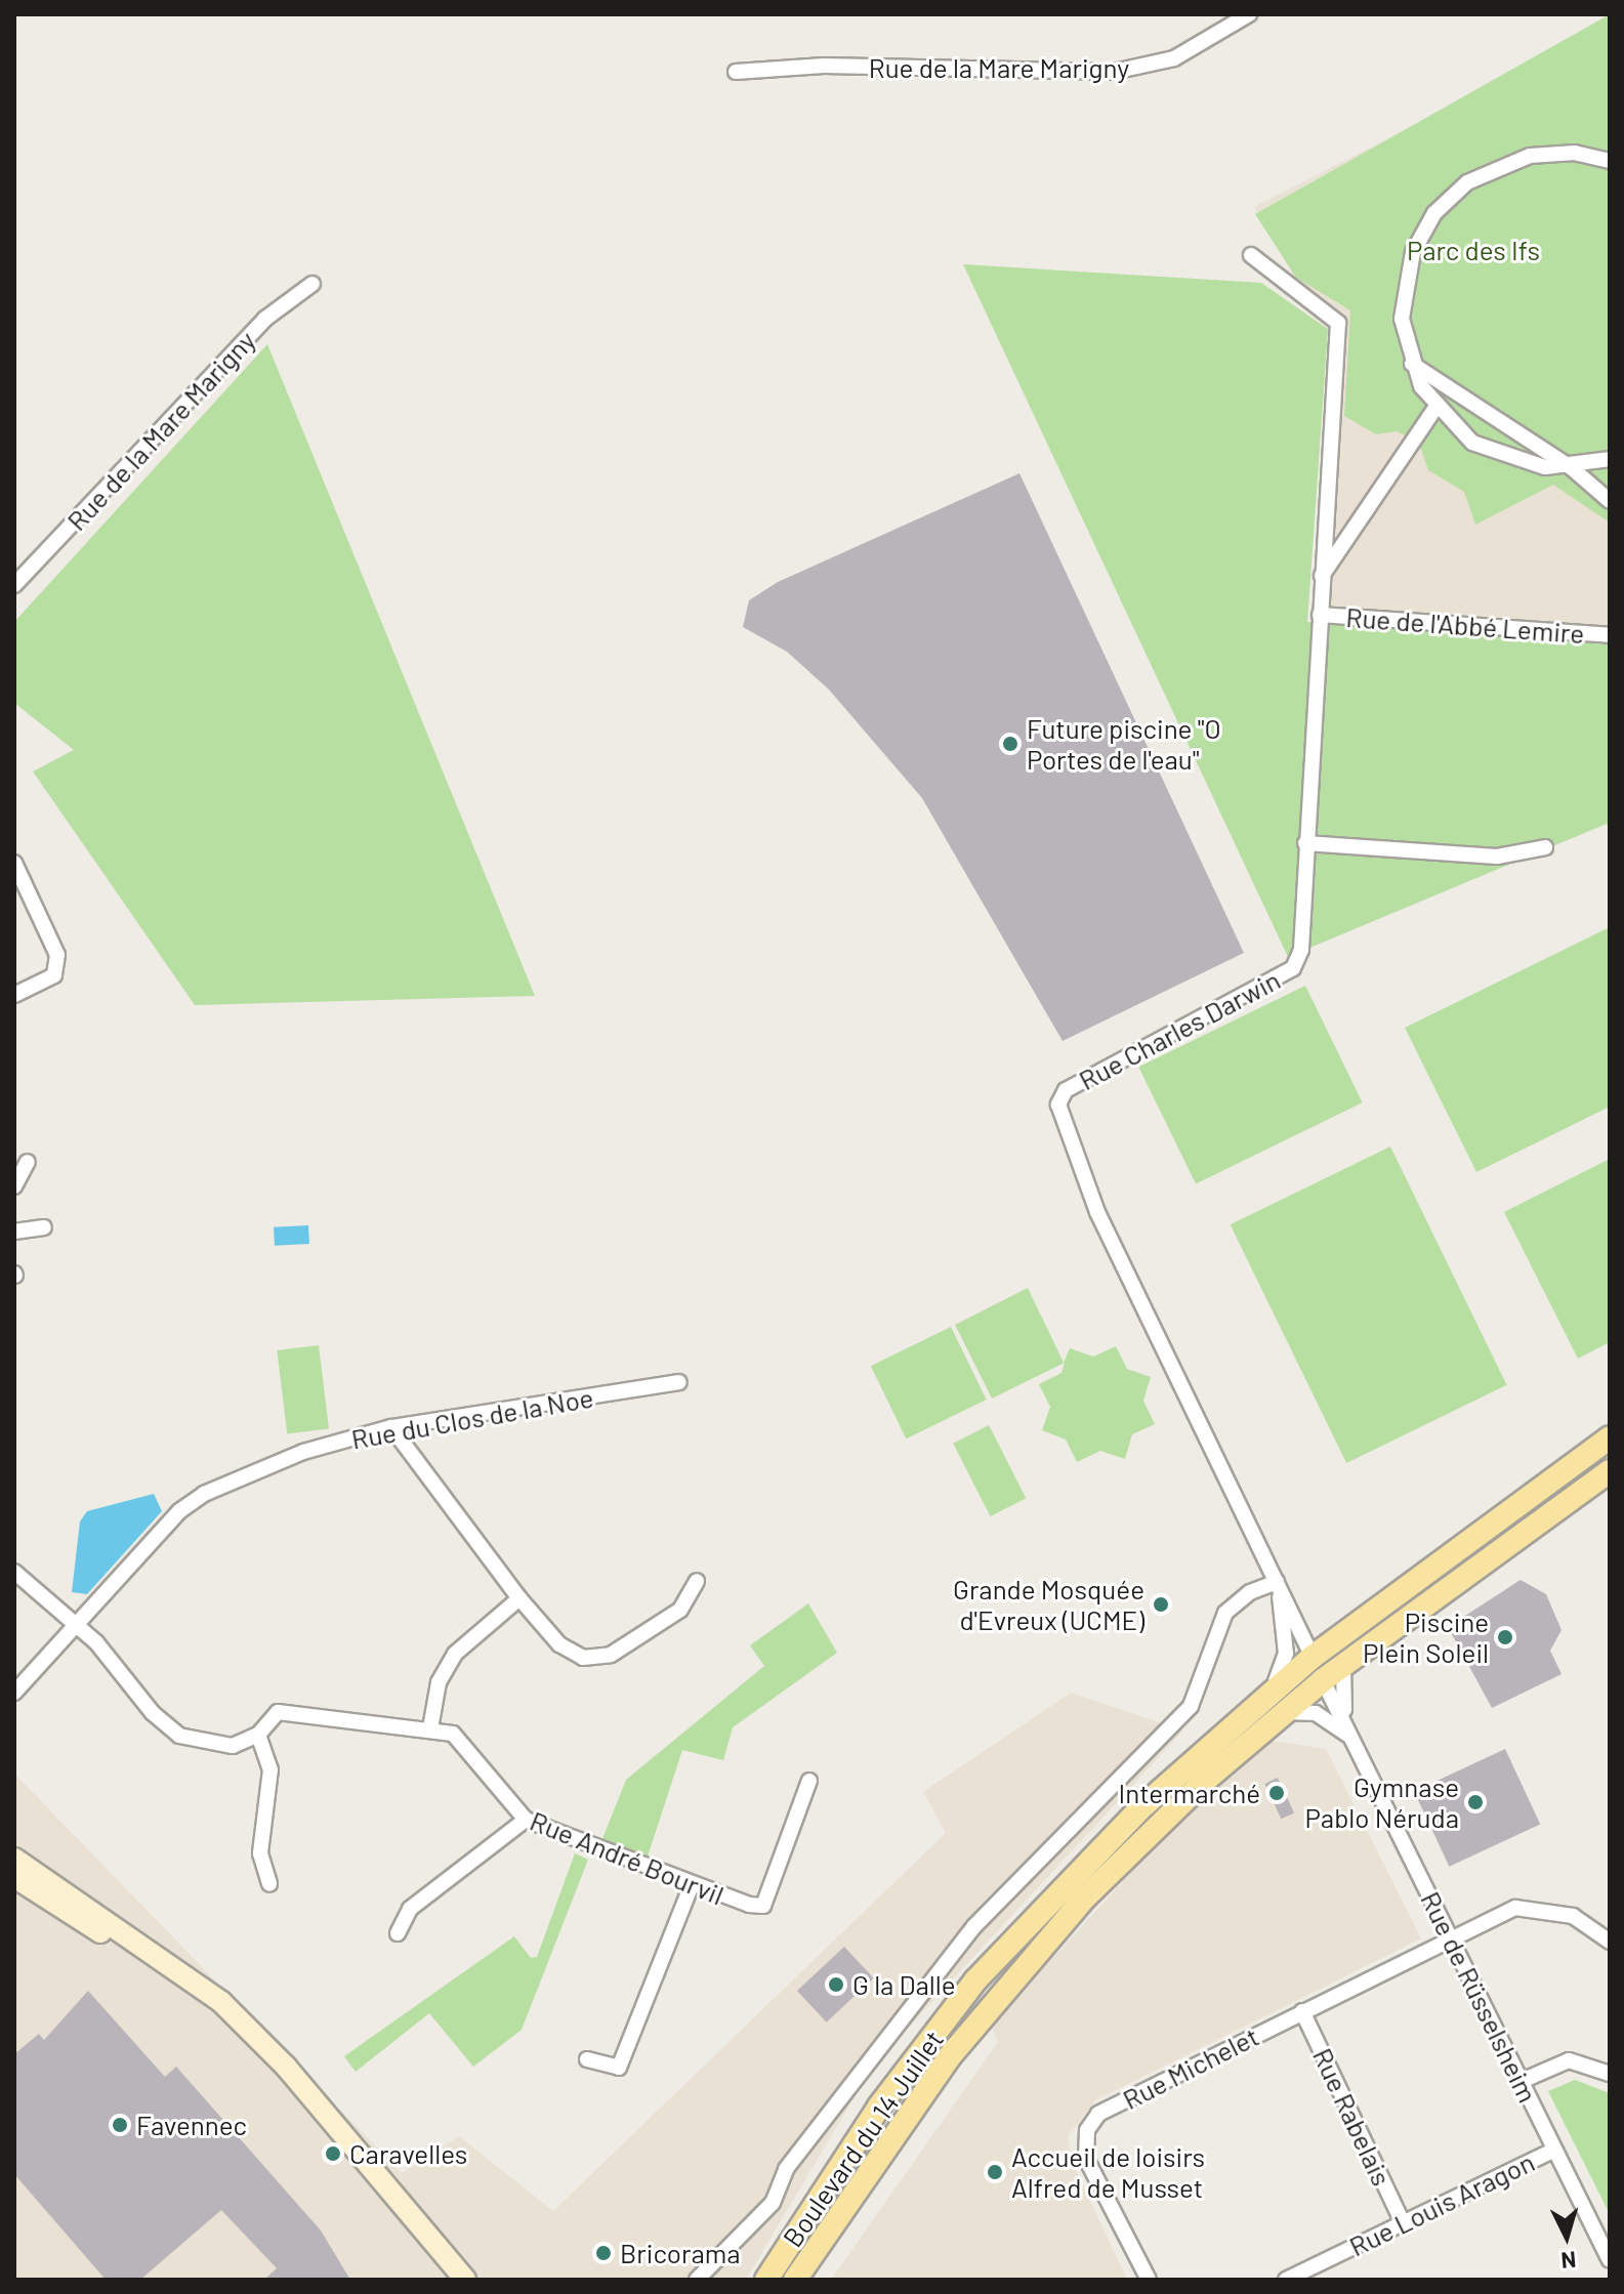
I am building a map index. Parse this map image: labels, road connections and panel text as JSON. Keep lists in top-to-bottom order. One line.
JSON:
{"streets":{"main road":["Boulevard du 14 Juillet"],"street":["Rue de la Mare Marigny","Rue de l'Abbé Lemire","Rue Charles Darwin","Rue du Clos de la Noe","Rue André Bourvil","Rue de Rüsselsheim","Rue Michelet","Rue Rabelais","Rue Louis Aragon"]},"crossings":[["Rue de l'Abbé Lemire","Rue Charles Darwin"],["Rue Charles Darwin","Boulevard du 14 Juillet"],["Rue de Rüsselsheim","Rue Michelet"],["Rue de Rüsselsheim","Boulevard du 14 Juillet"],["Rue de Rüsselsheim","Rue Louis Aragon"],["Rue Michelet","Rue Rabelais"],["Rue Rabelais","Rue Louis Aragon"]],"parks":["Parc des Ifs"],"places":["Future piscine \"O Portes de l'eau\"","Grande Mosquée d'Evreux (UCME)","Piscine Plein Soleil","Intermarché","Gymnase Pablo Néruda","G la Dalle","Favennec","Caravelles","Accueil de loisirs Alfred de Musset","Bricorama"],"north":"bottom"}
